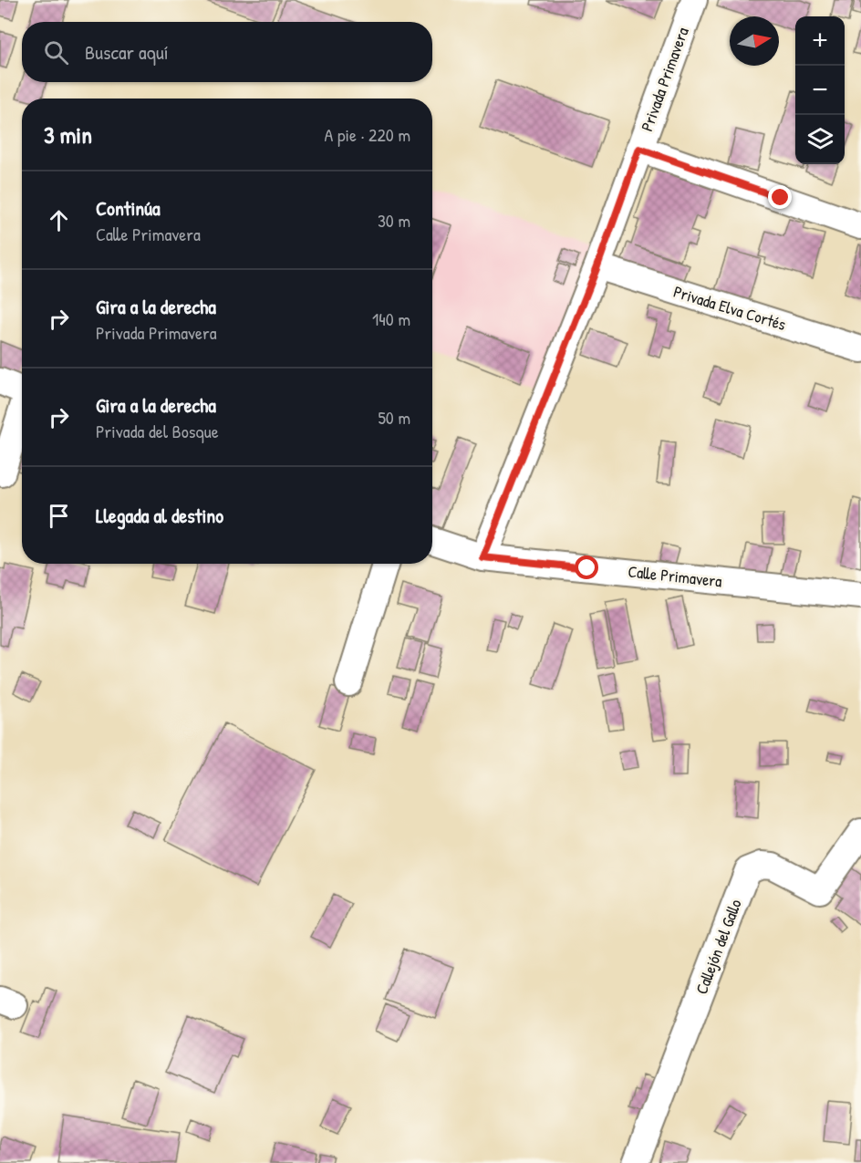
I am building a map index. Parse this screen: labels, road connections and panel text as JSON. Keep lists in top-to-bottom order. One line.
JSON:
{"streets":{"street":["Privada Primavera","Privada Elva Cortés","Calle Primavera","Callejón del Gallo"]},"crossings":[["Privada Primavera","Privada Elva Cortés"],["Privada Primavera","Calle Primavera"]],"north":"right","page":{"map_buttons":["+","−"],"search":"Buscar aquí","heading":["3 min","A pie · 220 m"],"list":[["Continúa","Calle Primavera","30 m"],["Gira a la derecha","Privada Primavera","140 m"],["Gira a la derecha","Privada del Bosque","50 m"],"Llegada al destino"]}}
